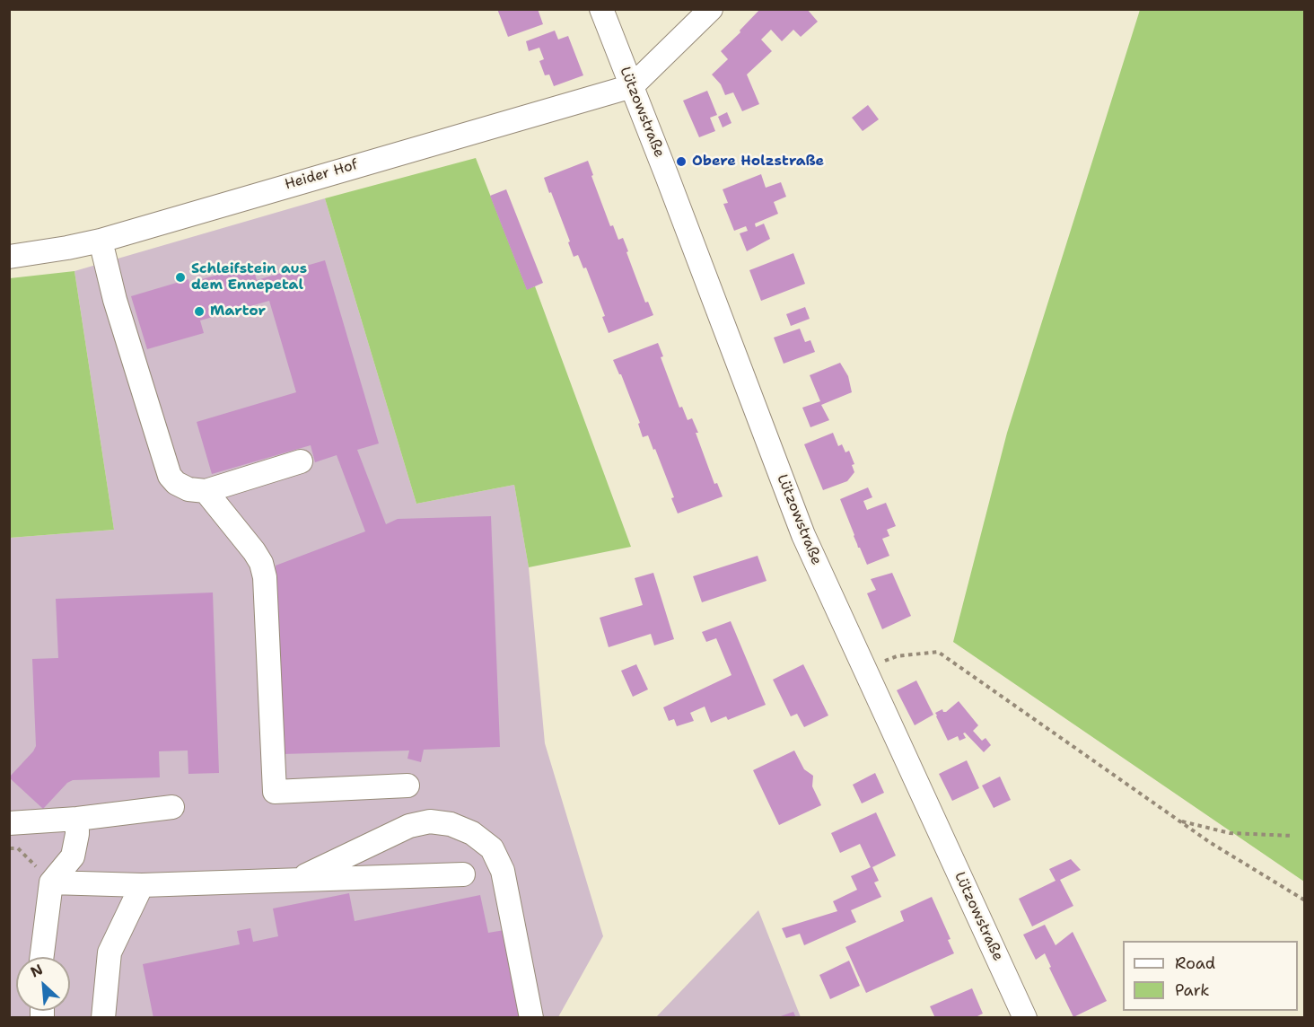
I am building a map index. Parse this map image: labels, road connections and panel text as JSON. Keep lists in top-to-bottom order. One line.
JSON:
{"streets":{"street":["Lützowstraße","Heider Hof"]},"crossings":[["Lützowstraße","Heider Hof"]],"places":["Obere Holzstraße","Schleifstein aus dem Ennepetal","Martor"],"legend":["Road","Park"],"north":"top left"}
